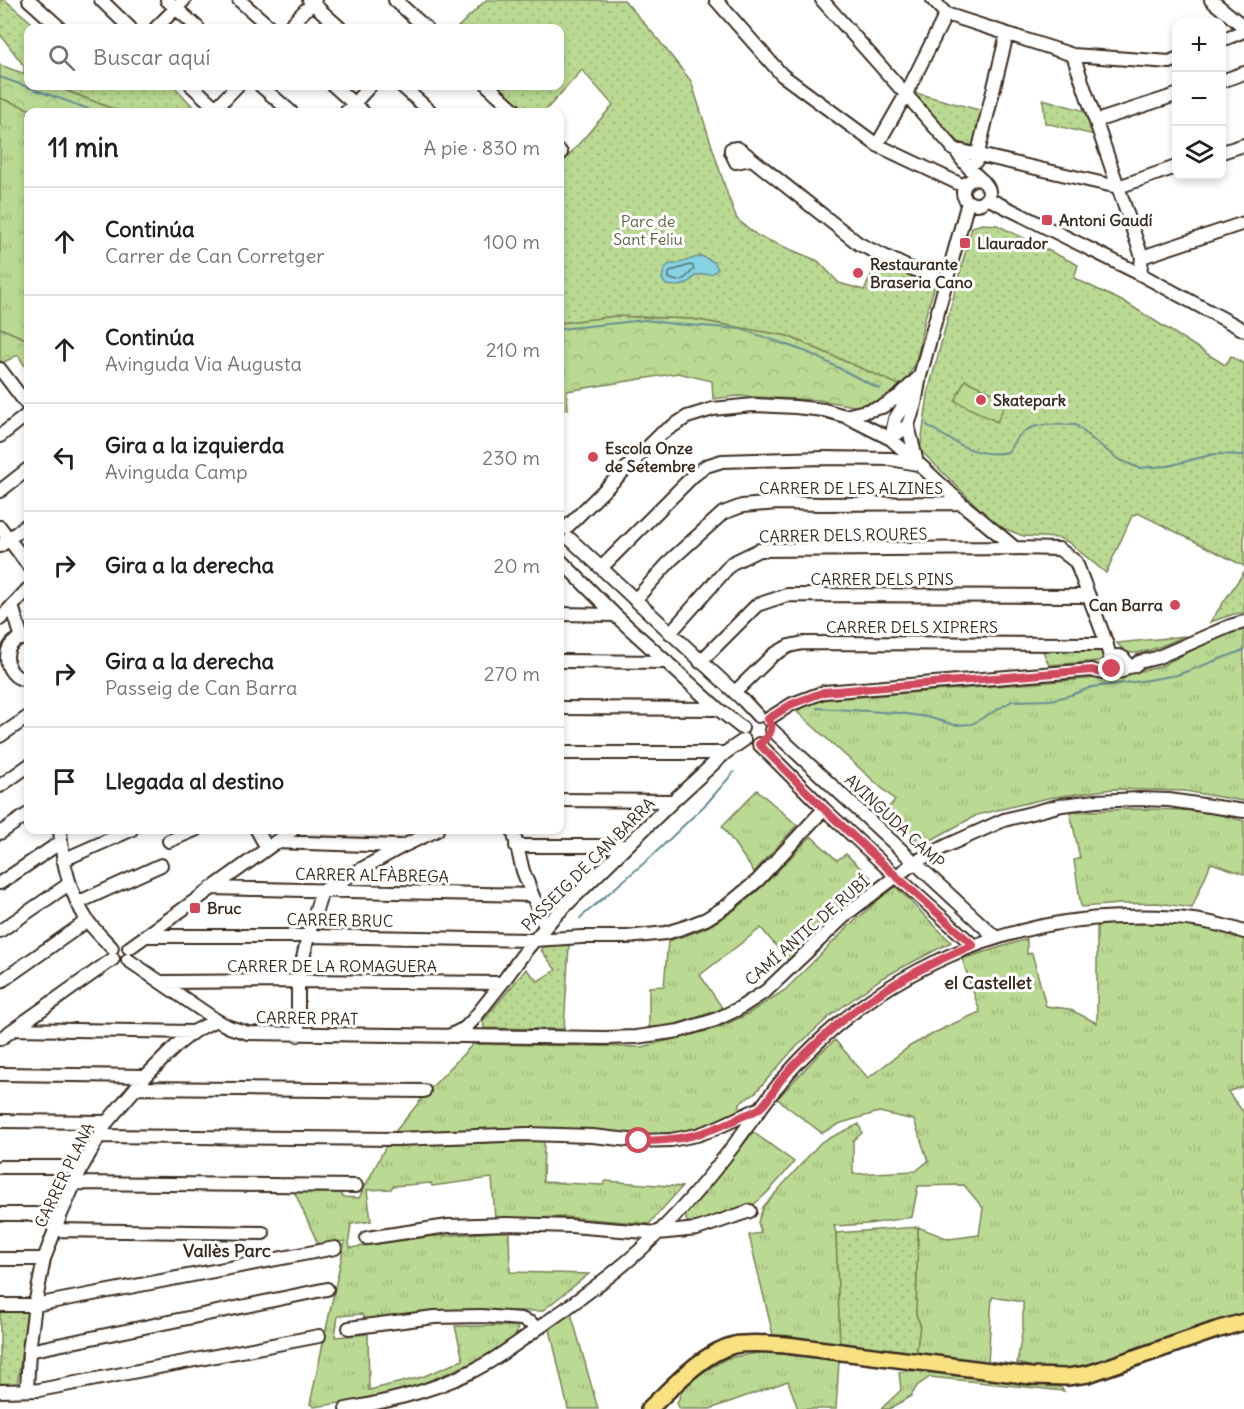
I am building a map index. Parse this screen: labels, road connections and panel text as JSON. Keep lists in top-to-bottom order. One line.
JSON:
{"streets":{"street":["CARRER DE LES ALZINES","CARRER DELS ROURES","CARRER DELS PINS","CARRER DELS XIPRERS","AVINGUDA CAMP","PASSEIG DE CAN BARRA","CARRER ALFÀBREGA","CARRER BRUC","CAMÍ ANTIC DE RUBÍ","CARRER DE LA ROMAGUERA","CARRER PRAT","CARRER PLANA"]},"crossings":[["CARRER DE LES ALZINES","AVINGUDA CAMP"],["CARRER DELS ROURES","CARRER DELS PINS"],["CARRER DELS ROURES","CARRER DELS XIPRERS"],["CARRER DELS ROURES","AVINGUDA CAMP"],["CARRER DELS PINS","AVINGUDA CAMP"],["CARRER DELS XIPRERS","AVINGUDA CAMP"],["AVINGUDA CAMP","PASSEIG DE CAN BARRA"],["AVINGUDA CAMP","CAMÍ ANTIC DE RUBÍ"],["PASSEIG DE CAN BARRA","CARRER BRUC"],["PASSEIG DE CAN BARRA","CAMÍ ANTIC DE RUBÍ"],["PASSEIG DE CAN BARRA","CARRER DE LA ROMAGUERA"],["PASSEIG DE CAN BARRA","CARRER PRAT"],["CAMÍ ANTIC DE RUBÍ","CARRER PRAT"],["CARRER DE LA ROMAGUERA","CARRER PRAT"],["CARRER PRAT","CARRER PLANA"]],"districts":["el Castellet","Vallès Parc"],"parks":["Parc de Sant Feliu"],"places":{"transit":["Antoni Gaudí","Llaurador","Bruc"],"other":["Restaurante Braseria Cano","Skatepark","Escola Onze de Setembre","Can Barra"]},"page":{"map_buttons":["+","−"],"search":"Buscar aquí","heading":["11 min","A pie · 830 m"],"list":[["Continúa","Carrer de Can Corretger","100 m"],["Continúa","Avinguda Via Augusta","210 m"],["Gira a la izquierda","Avinguda Camp","230 m"],["Gira a la derecha","20 m"],["Gira a la derecha","Passeig de Can Barra","270 m"],"Llegada al destino"]}}
